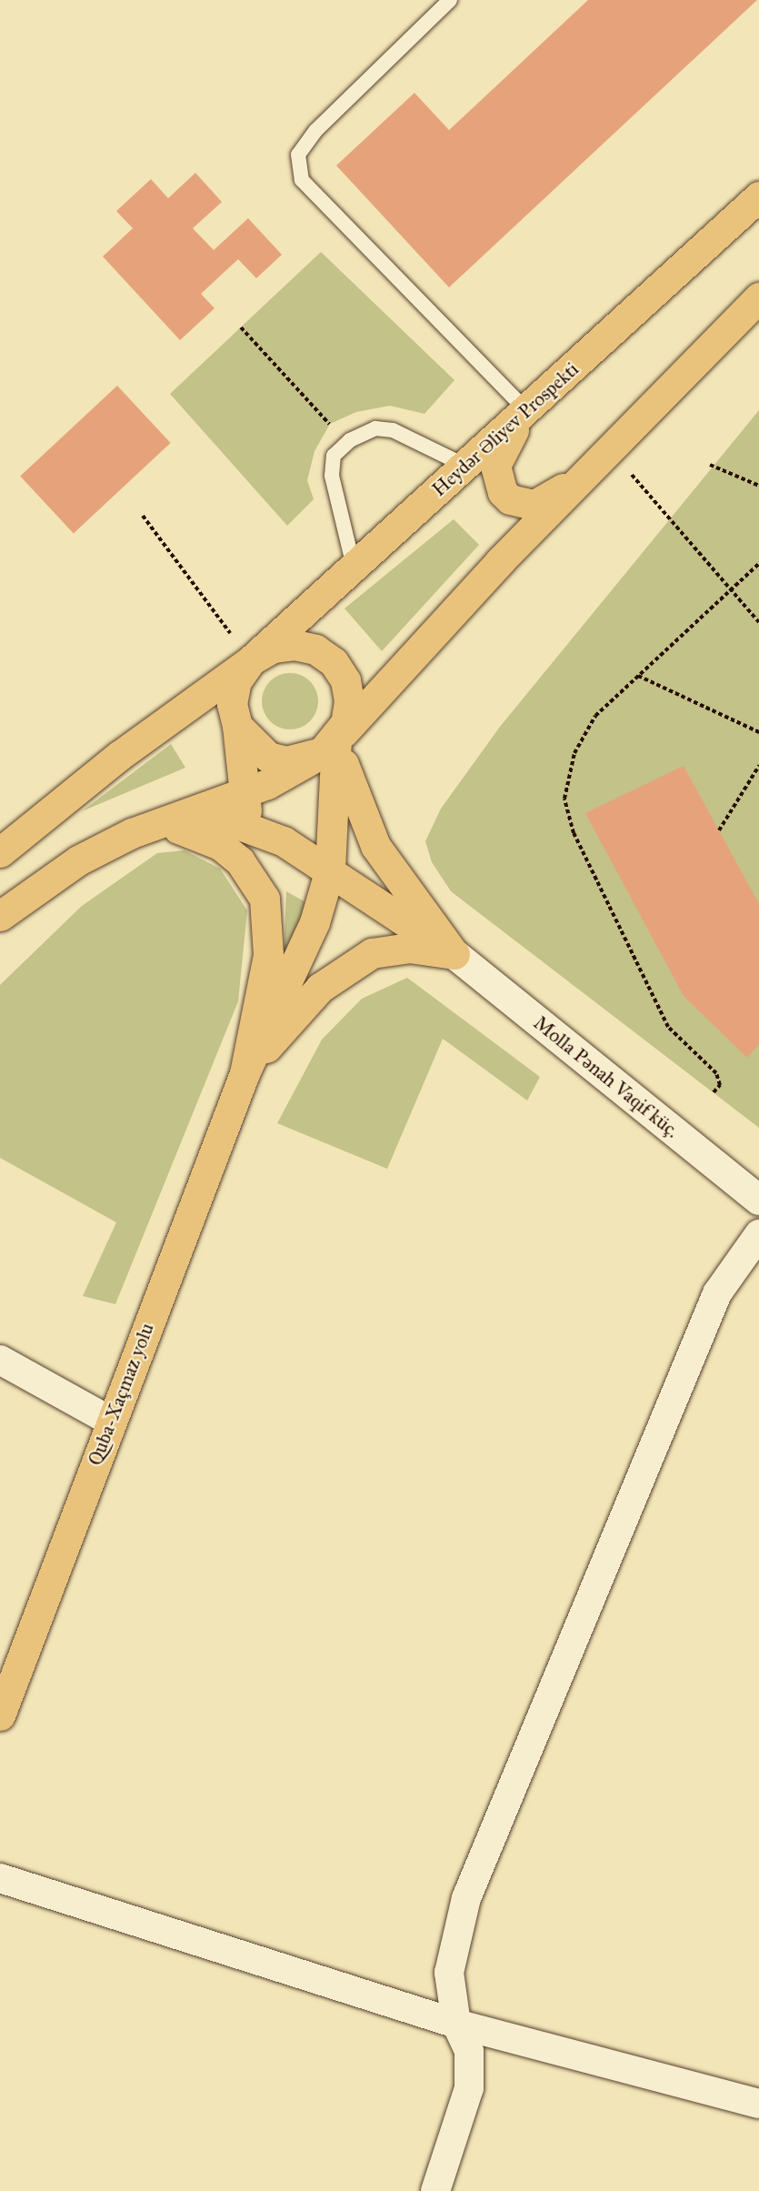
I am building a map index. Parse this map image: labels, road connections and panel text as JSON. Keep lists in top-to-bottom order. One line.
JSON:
{"streets":{"main road":["Heydər Əliyev Prospekti","Molla Pənah Vaqif küç.","Quba-Xaçmaz yolu"]}}
